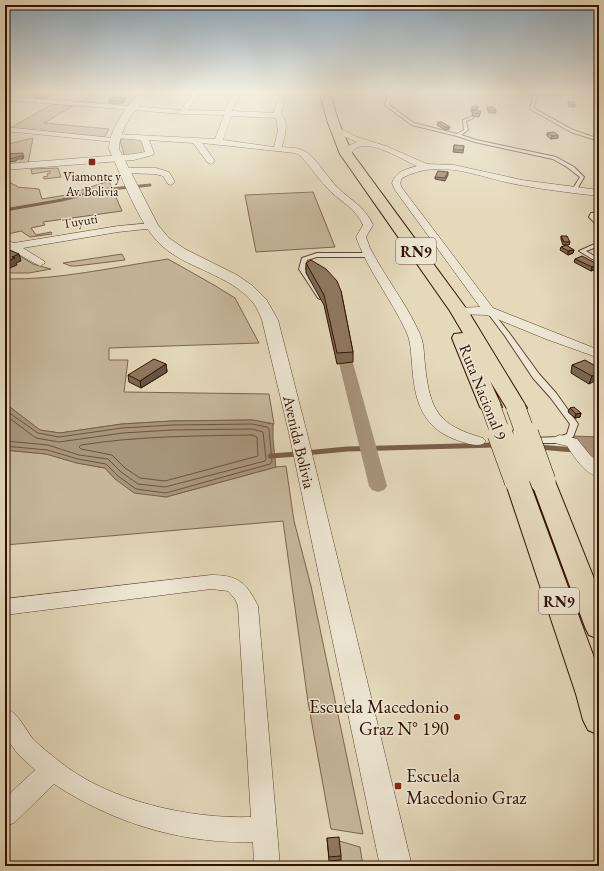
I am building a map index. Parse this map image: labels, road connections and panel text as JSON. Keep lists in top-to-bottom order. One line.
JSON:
{"streets":{"highway":["RN9","Ruta Nacional 9"],"street":["Tuyuti","Avenida Bolivia"]},"crossings":[["Tuyuti","Avenida Bolivia"]],"places":{"transit":["Viamonte y Av. Bolivia","Escuela Macedonio Graz"],"other":["Escuela Macedonio Graz N° 190"]}}
